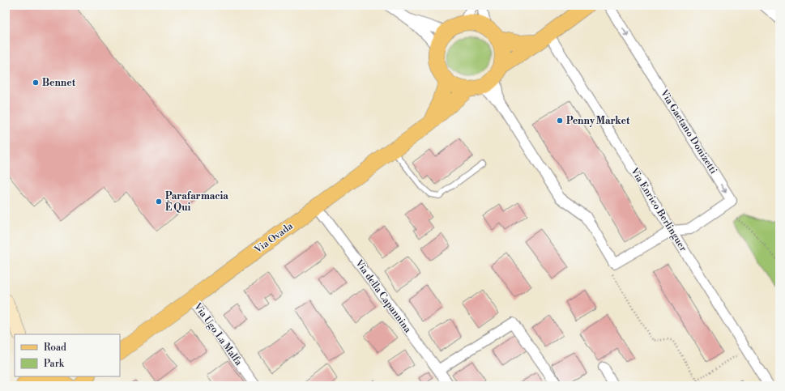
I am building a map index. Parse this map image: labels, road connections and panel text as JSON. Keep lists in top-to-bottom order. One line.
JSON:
{"streets":{"main road":["Via Ovada"],"street":["Via Gaetano Donizetti","Via Enrico Berlinguer","Via della Capannina","Via Ugo La Malfa"]},"crossings":[["Via Gaetano Donizetti","Via Enrico Berlinguer"],["Via Ovada","Via della Capannina"],["Via Ovada","Via Ugo La Malfa"]],"places":["Bennet","Penny Market","Parafarmacia È Qui"],"legend":["Road","Park"]}
